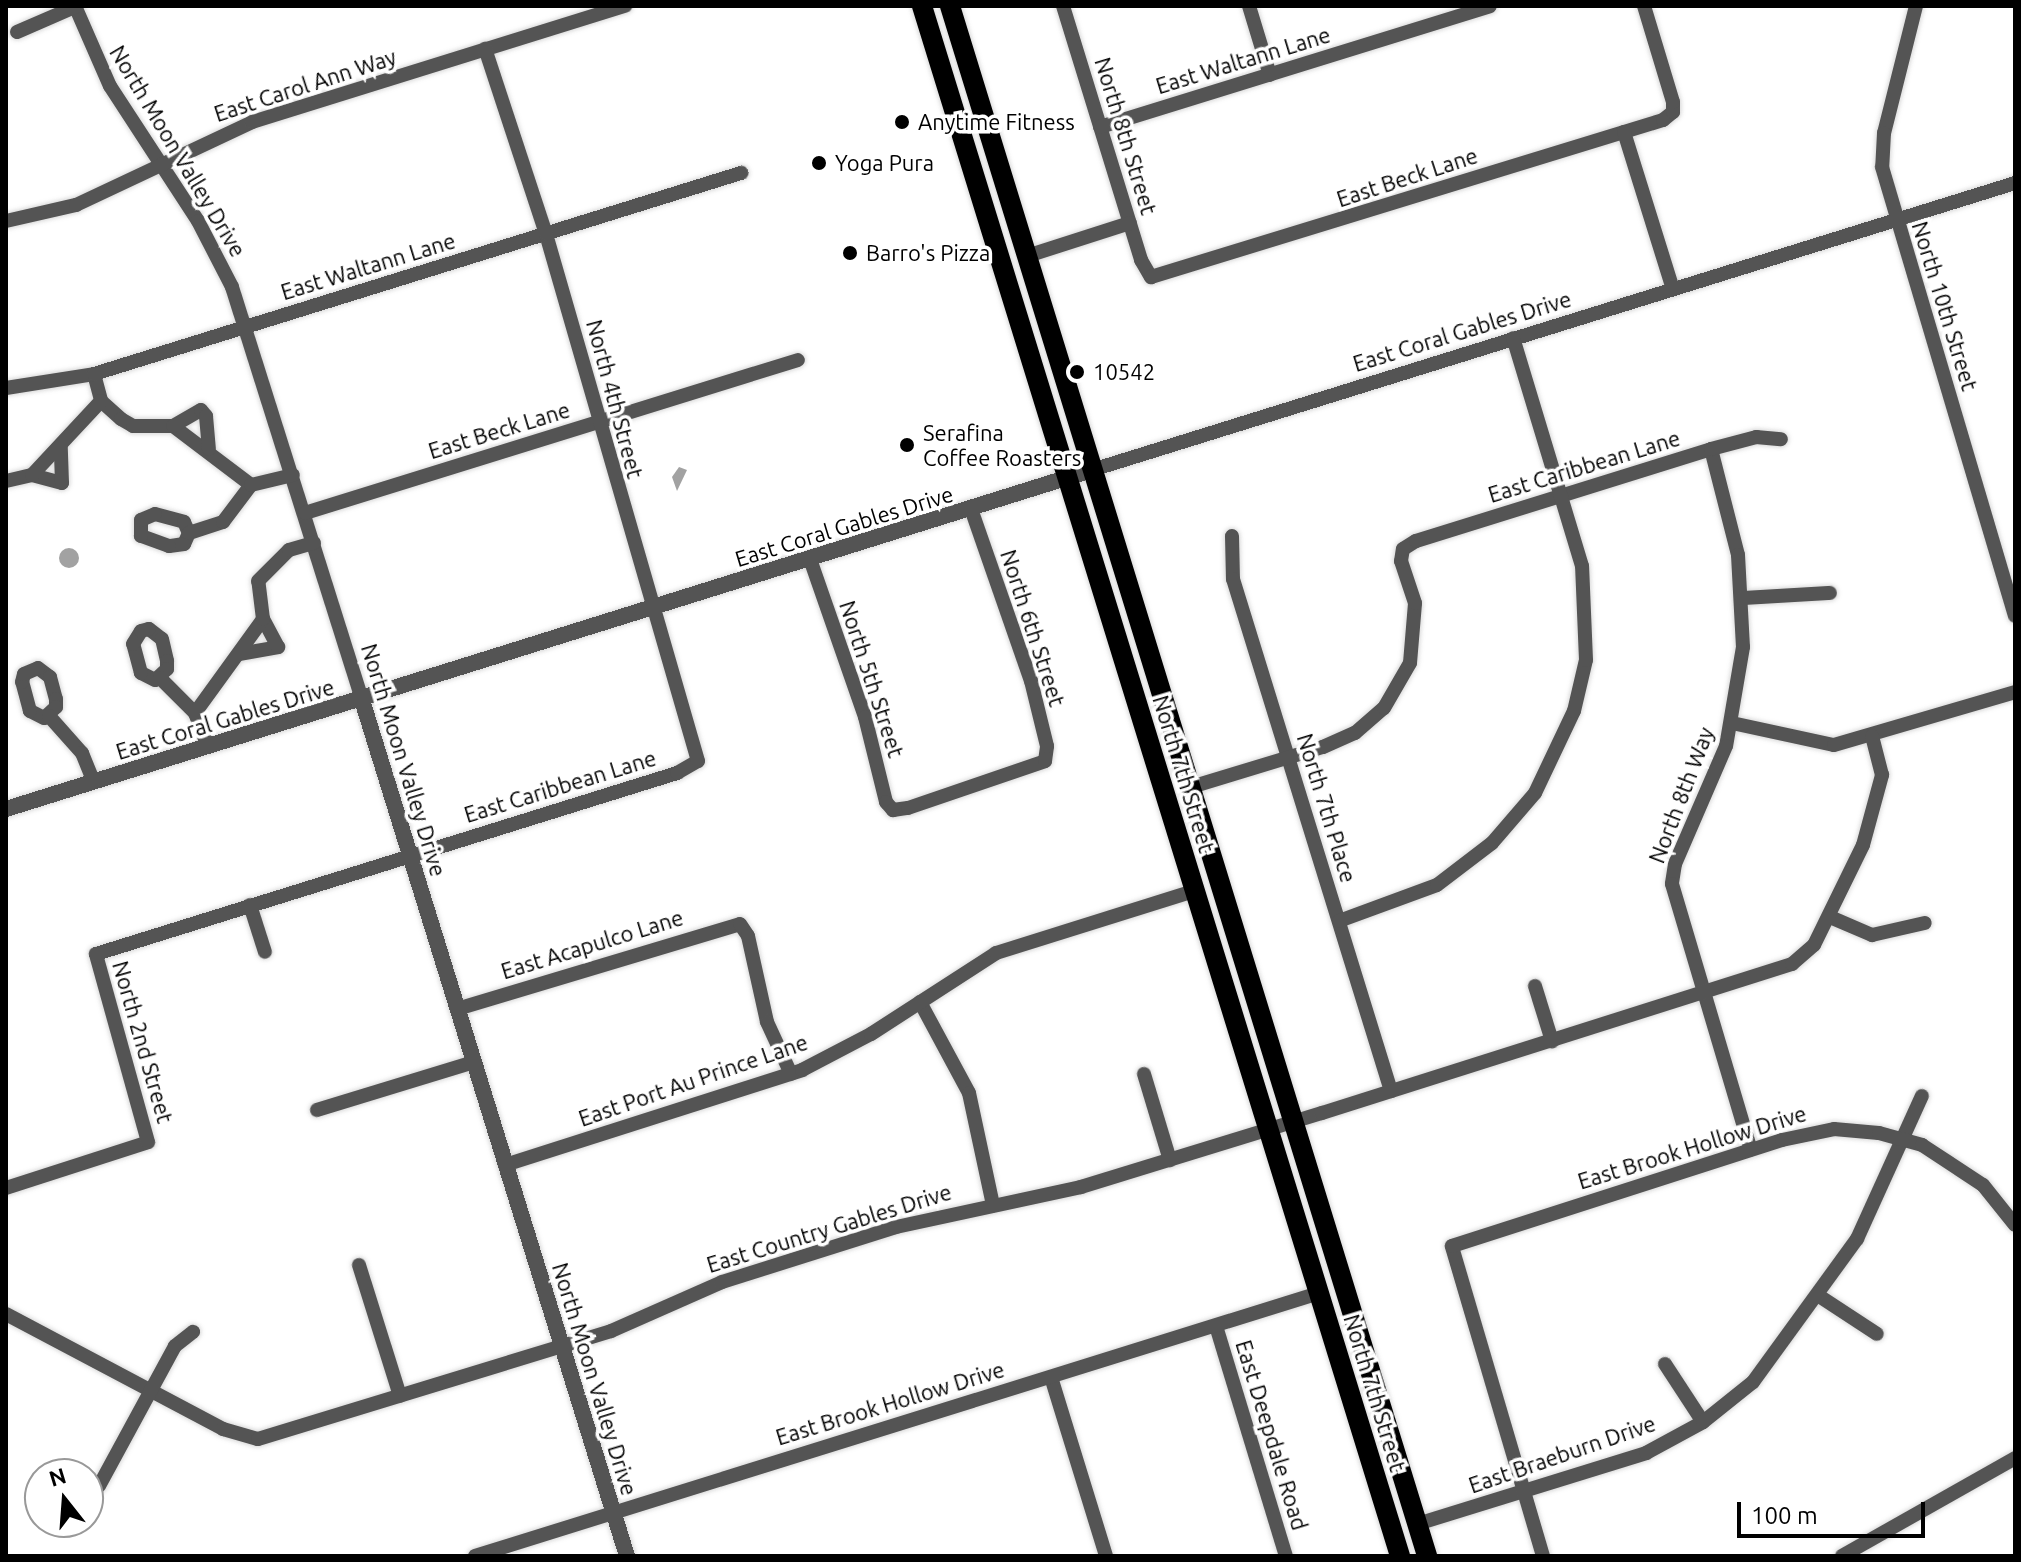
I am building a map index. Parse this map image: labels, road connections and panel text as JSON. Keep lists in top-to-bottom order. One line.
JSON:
{"streets":{"main road":["North 7th Street"],"street":["East Waltann Lane","East Carol Ann Way","North 8th Street","North Moon Valley Drive","East Beck Lane","North 10th Street","East Coral Gables Drive","North 4th Street","East Caribbean Lane","North 6th Street","North 5th Street","North 8th Way","North 7th Place","East Acapulco Lane","North 2nd Street","East Port Au Prince Lane","East Brook Hollow Drive","East Country Gables Drive","East Deepdale Road","East Braeburn Drive"]},"crossings":[["East Waltann Lane","North 8th Street"],["East Waltann Lane","North Moon Valley Drive"],["East Waltann Lane","North 4th Street"],["East Carol Ann Way","North Moon Valley Drive"],["East Carol Ann Way","North 4th Street"],["North 8th Street","East Beck Lane"],["North Moon Valley Drive","East Beck Lane"],["North Moon Valley Drive","East Coral Gables Drive"],["North Moon Valley Drive","East Caribbean Lane"],["North Moon Valley Drive","East Acapulco Lane"],["North Moon Valley Drive","East Port Au Prince Lane"],["North Moon Valley Drive","East Brook Hollow Drive"],["North Moon Valley Drive","East Country Gables Drive"],["East Beck Lane","North 4th Street"],["North 10th Street","East Coral Gables Drive"],["East Coral Gables Drive","North 4th Street"],["East Coral Gables Drive","North 6th Street"],["East Coral Gables Drive","North 5th Street"],["East Coral Gables Drive","North 7th Street"],["North 4th Street","East Caribbean Lane"],["East Caribbean Lane","North 8th Way"],["East Caribbean Lane","North 7th Place"],["East Caribbean Lane","North 2nd Street"],["North 6th Street","North 5th Street"],["North 7th Street","East Port Au Prince Lane"],["North 7th Street","East Brook Hollow Drive"],["North 7th Street","East Country Gables Drive"],["North 7th Street","East Braeburn Drive"],["North 8th Way","East Brook Hollow Drive"],["North 8th Way","East Country Gables Drive"],["North 7th Place","East Country Gables Drive"],["East Acapulco Lane","East Port Au Prince Lane"],["East Brook Hollow Drive","East Deepdale Road"],["East Brook Hollow Drive","East Braeburn Drive"]],"places":["Anytime Fitness","Yoga Pura","Barro's Pizza","10542","Serafina Coffee Roasters"],"scale_bar":"100 m","north":"top"}
